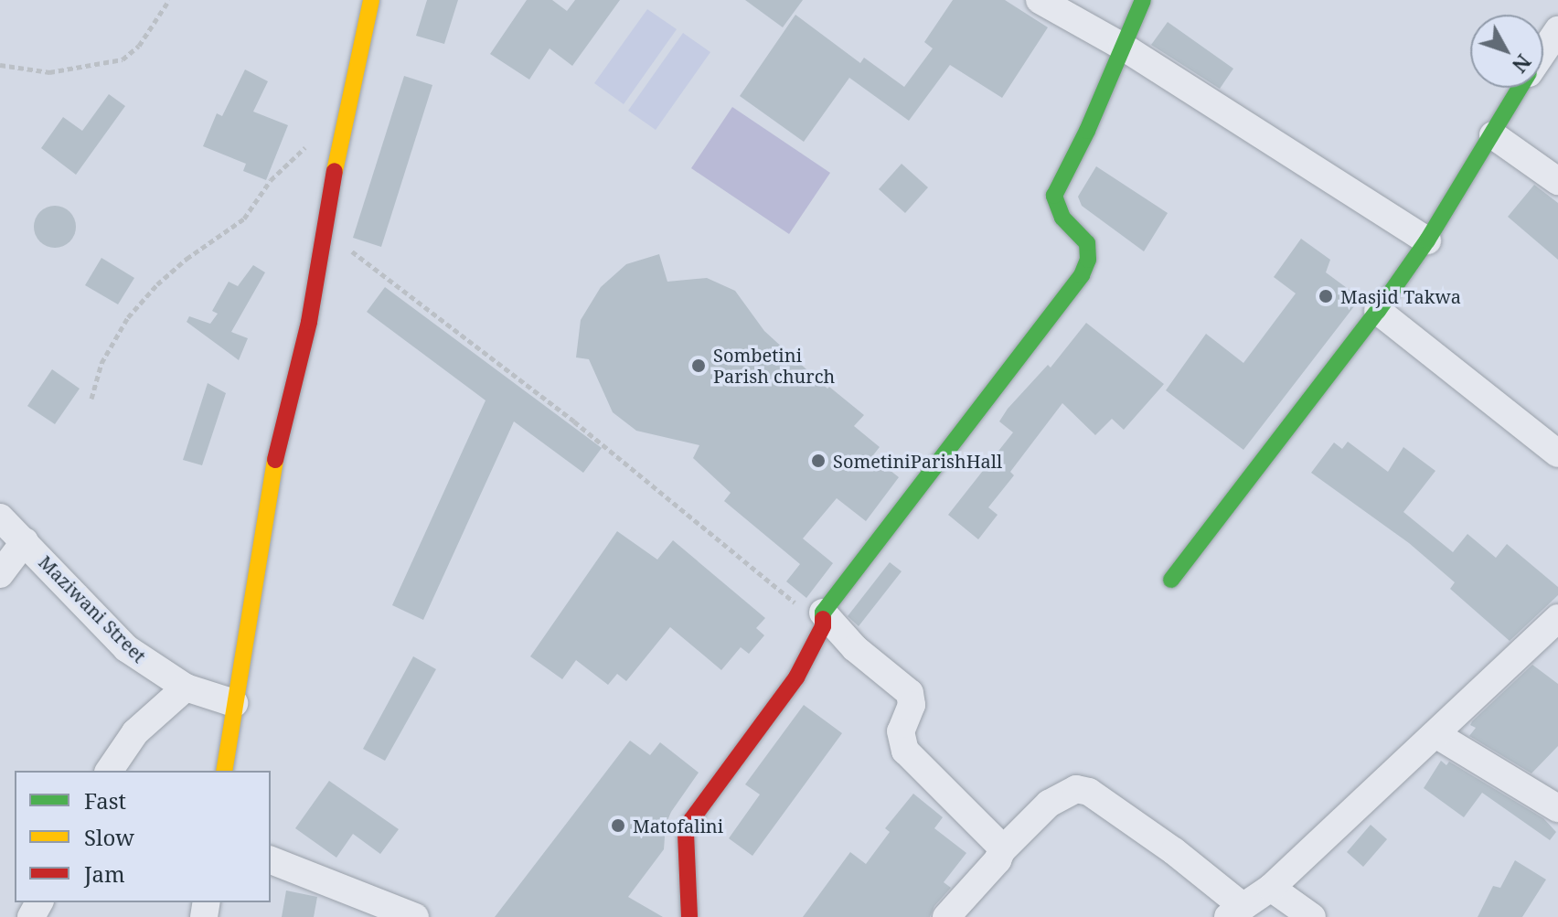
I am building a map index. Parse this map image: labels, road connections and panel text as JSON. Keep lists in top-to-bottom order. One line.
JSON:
{"streets":{"street":["Maziwani Street"]},"places":["Masjid Takwa","Sombetini Parish church","SometiniParishHall","Matofalini"],"legend":["Fast","Slow","Jam"],"north":"bottom right"}
